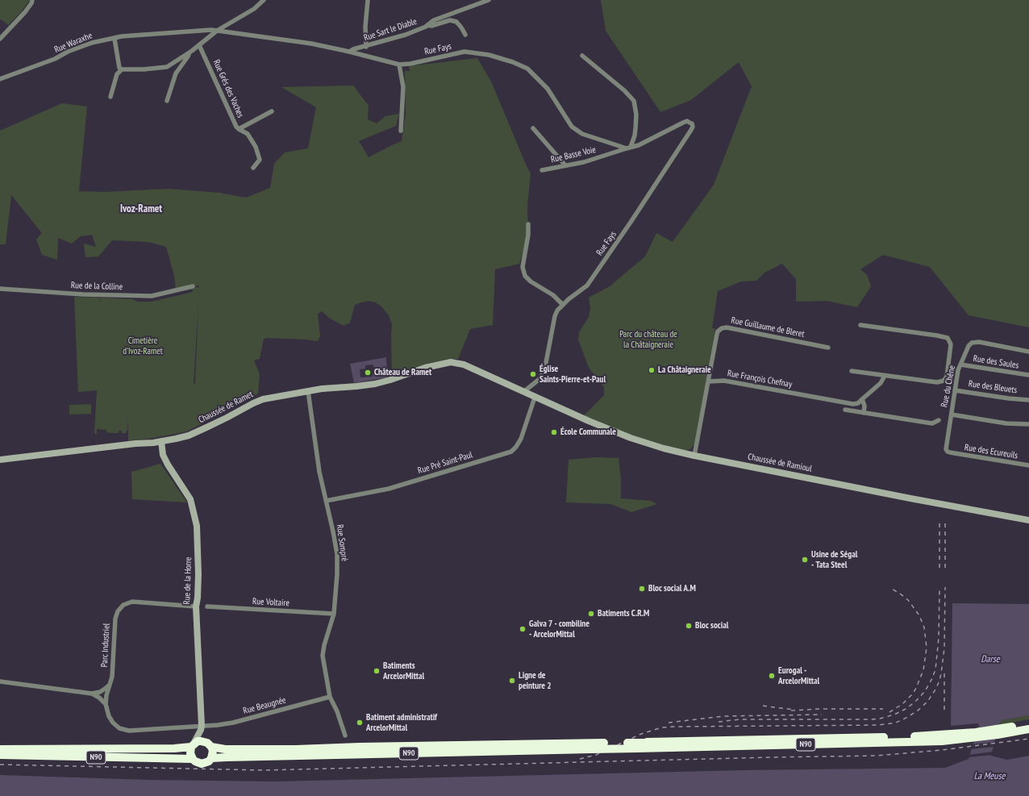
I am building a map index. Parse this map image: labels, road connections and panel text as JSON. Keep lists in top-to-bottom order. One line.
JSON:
{"streets":{"highway":["N90"],"main road":["Chaussée de Ramet","Chaussée de Ramioul","Rue de la Horre"],"street":["Rue Sart le Diable","Rue Waraxhe","Rue Fays","Rue Grés des Vaches","Rue Basse Voie","Rue de la Colline","Rue Guillaume de Bleret","Rue des Saules","Rue François Chefnay","Rue du Chêne","Rue des Bleuets","Rue des Ecureuils","Rue Pré Saint-Paul","Rue Sompré","Rue Voltaire","Parc Industriel","Rue Beaugnée"]},"crossings":[["Rue Sart le Diable","Rue Fays"],["Rue Waraxhe","Rue Fays"],["Rue Fays","Rue Basse Voie"],["Rue Fays","Chaussée de Ramet"],["Rue Guillaume de Bleret","Rue François Chefnay"],["Rue des Saules","Rue du Chêne"],["Rue du Chêne","Rue des Bleuets"],["Rue du Chêne","Rue des Ecureuils"],["Chaussée de Ramet","Rue Sompré"],["Chaussée de Ramet","Rue de la Horre"],["Rue Pré Saint-Paul","Chaussée de Ramioul"],["Rue Pré Saint-Paul","Rue Sompré"],["Rue Sompré","Rue Voltaire"],["Rue Sompré","Rue Beaugnée"],["Rue de la Horre","Parc Industriel"],["Rue de la Horre","Rue Beaugnée"],["Parc Industriel","Rue Beaugnée"]],"districts":["Ivoz-Ramet"],"water":["Darse","La Meuse"],"parks":["Parc du château de la Châtaigneraie","Cimetière d'Ivoz-Ramet"],"places":["La Châtaigneraie","Château de Ramet","Église Saints-Pierre-et-Paul","École Communale","Usine de Ségal - Tata Steel","Bloc social A.M","Batiments C.R.M","Bloc social","Galva 7 - combiline - ArcelorMittal","Batiments ArcelorMittal","Eurogal - ArcelorMittal","Ligne de peinture 2","Batiment administratif ArcelorMittal"]}
